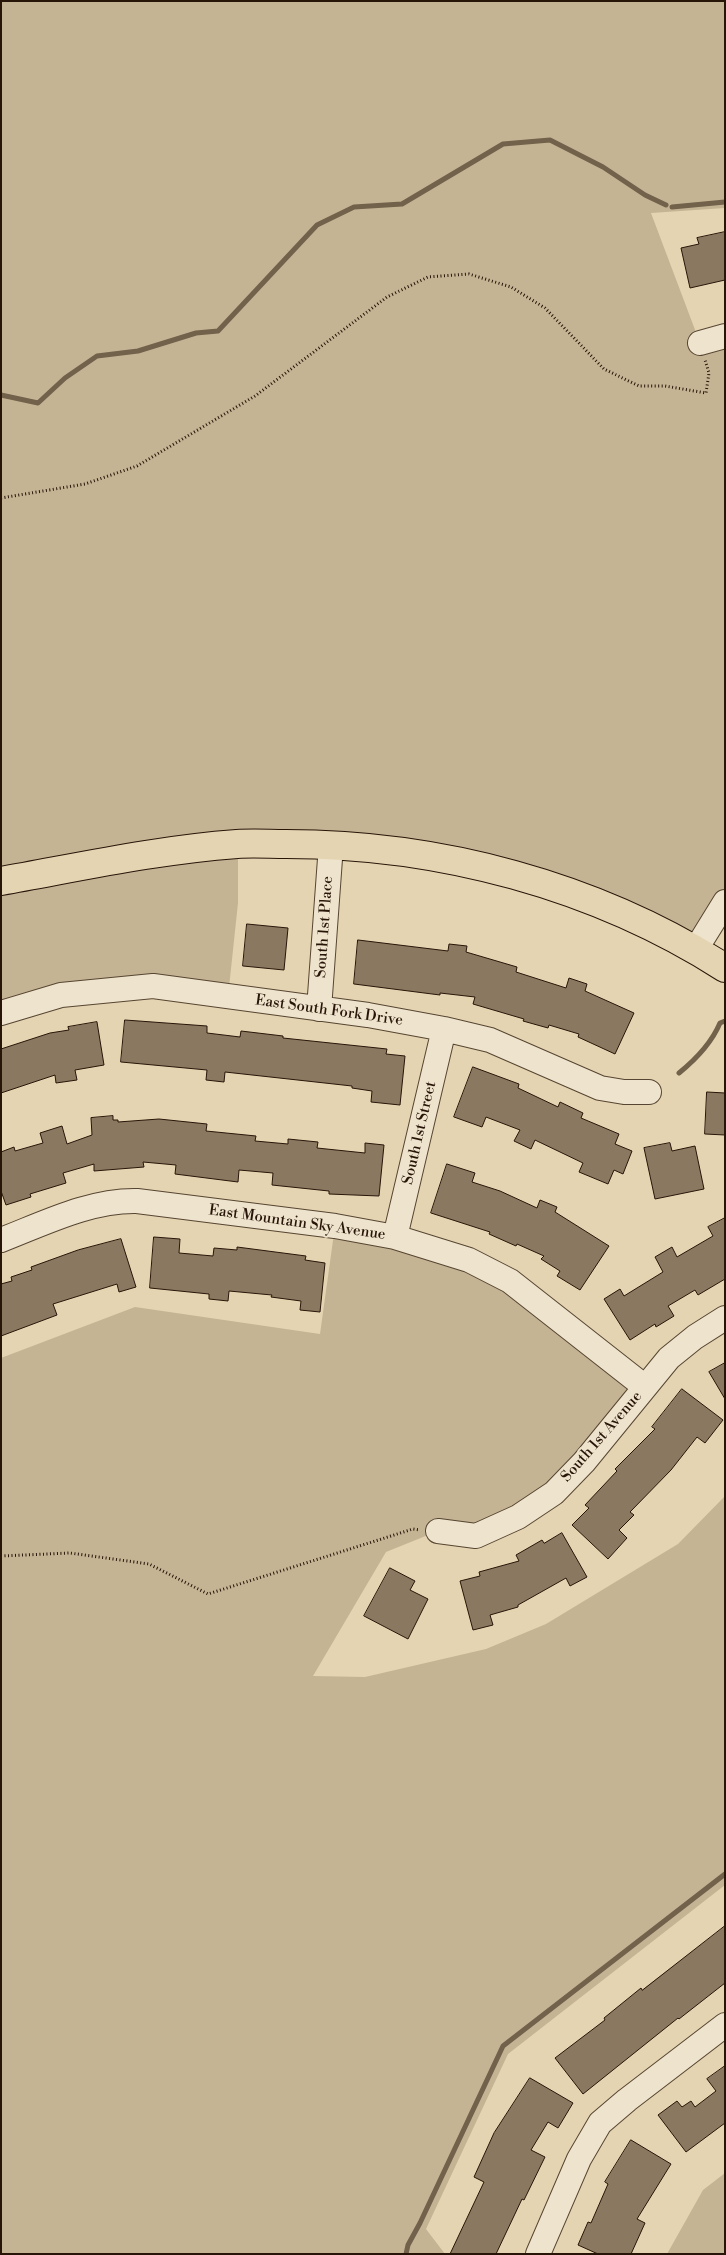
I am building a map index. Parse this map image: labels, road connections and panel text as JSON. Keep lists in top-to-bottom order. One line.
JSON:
{"streets":{"street":["South 1st Place","East South Fork Drive","South 1st Street","East Mountain Sky Avenue","South 1st Avenue"]},"crossings":[["South 1st Place","East South Fork Drive"],["East South Fork Drive","South 1st Street"],["South 1st Street","East Mountain Sky Avenue"],["East Mountain Sky Avenue","South 1st Avenue"]]}
